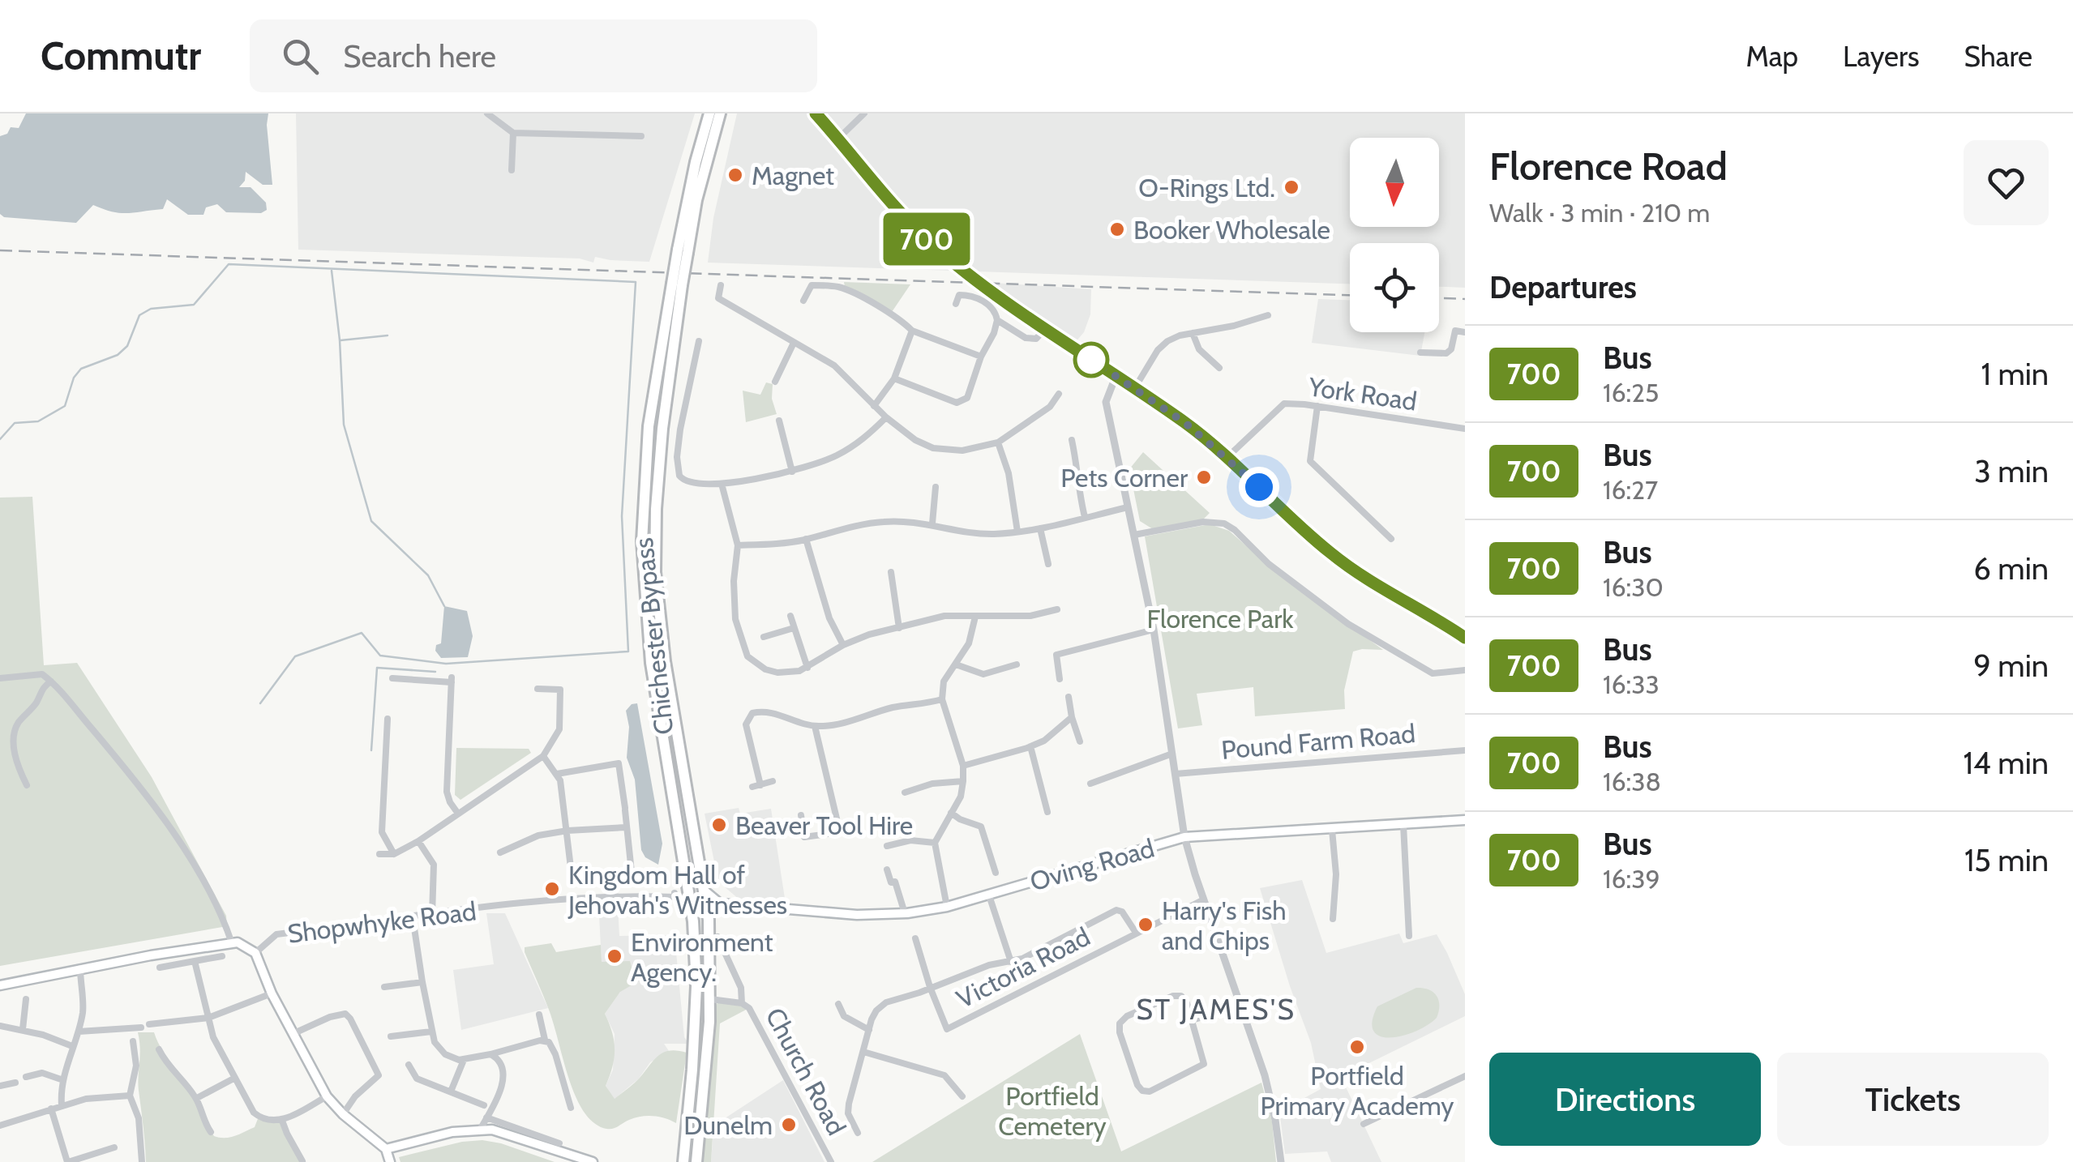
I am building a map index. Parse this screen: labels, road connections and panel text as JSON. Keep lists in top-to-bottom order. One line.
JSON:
{"streets":{"highway":["Chichester Bypass"],"main road":["Oving Road","Shopwhyke Road"],"street":["York Road","Pound Farm Road","Victoria Road","Church Road"]},"crossings":[["Chichester Bypass","Church Road"]],"districts":["ST JAMES'S"],"parks":["Florence Park","Portfield Cemetery"],"places":["Magnet","O-Rings Ltd.","Booker Wholesale","Pets Corner","Beaver Tool Hire","Kingdom Hall of Jehovah's Witnesses","Harry's Fish and Chips","Environment Agency.","Portfield Primary Academy","Dunelm"],"lines":["bus line 700"],"north":"bottom","page":{"header":"Commutr","search":"Search here","nav":["Map","Layers","Share"],"on_map":"700","heading":[["Florence Road","Walk · 3 min · 210 m"],"Departures"],"list":[{"mark":"700","name":"Bus","note":"16:25","value":"1 min"},{"mark":"700","name":"Bus","note":"16:27","value":"3 min"},{"mark":"700","name":"Bus","note":"16:30","value":"6 min"},{"mark":"700","name":"Bus","note":"16:33","value":"9 min"},{"mark":"700","name":"Bus","note":"16:38","value":"14 min"},{"mark":"700","name":"Bus","note":"16:39","value":"15 min"}],"buttons":["Directions","Tickets"]}}
